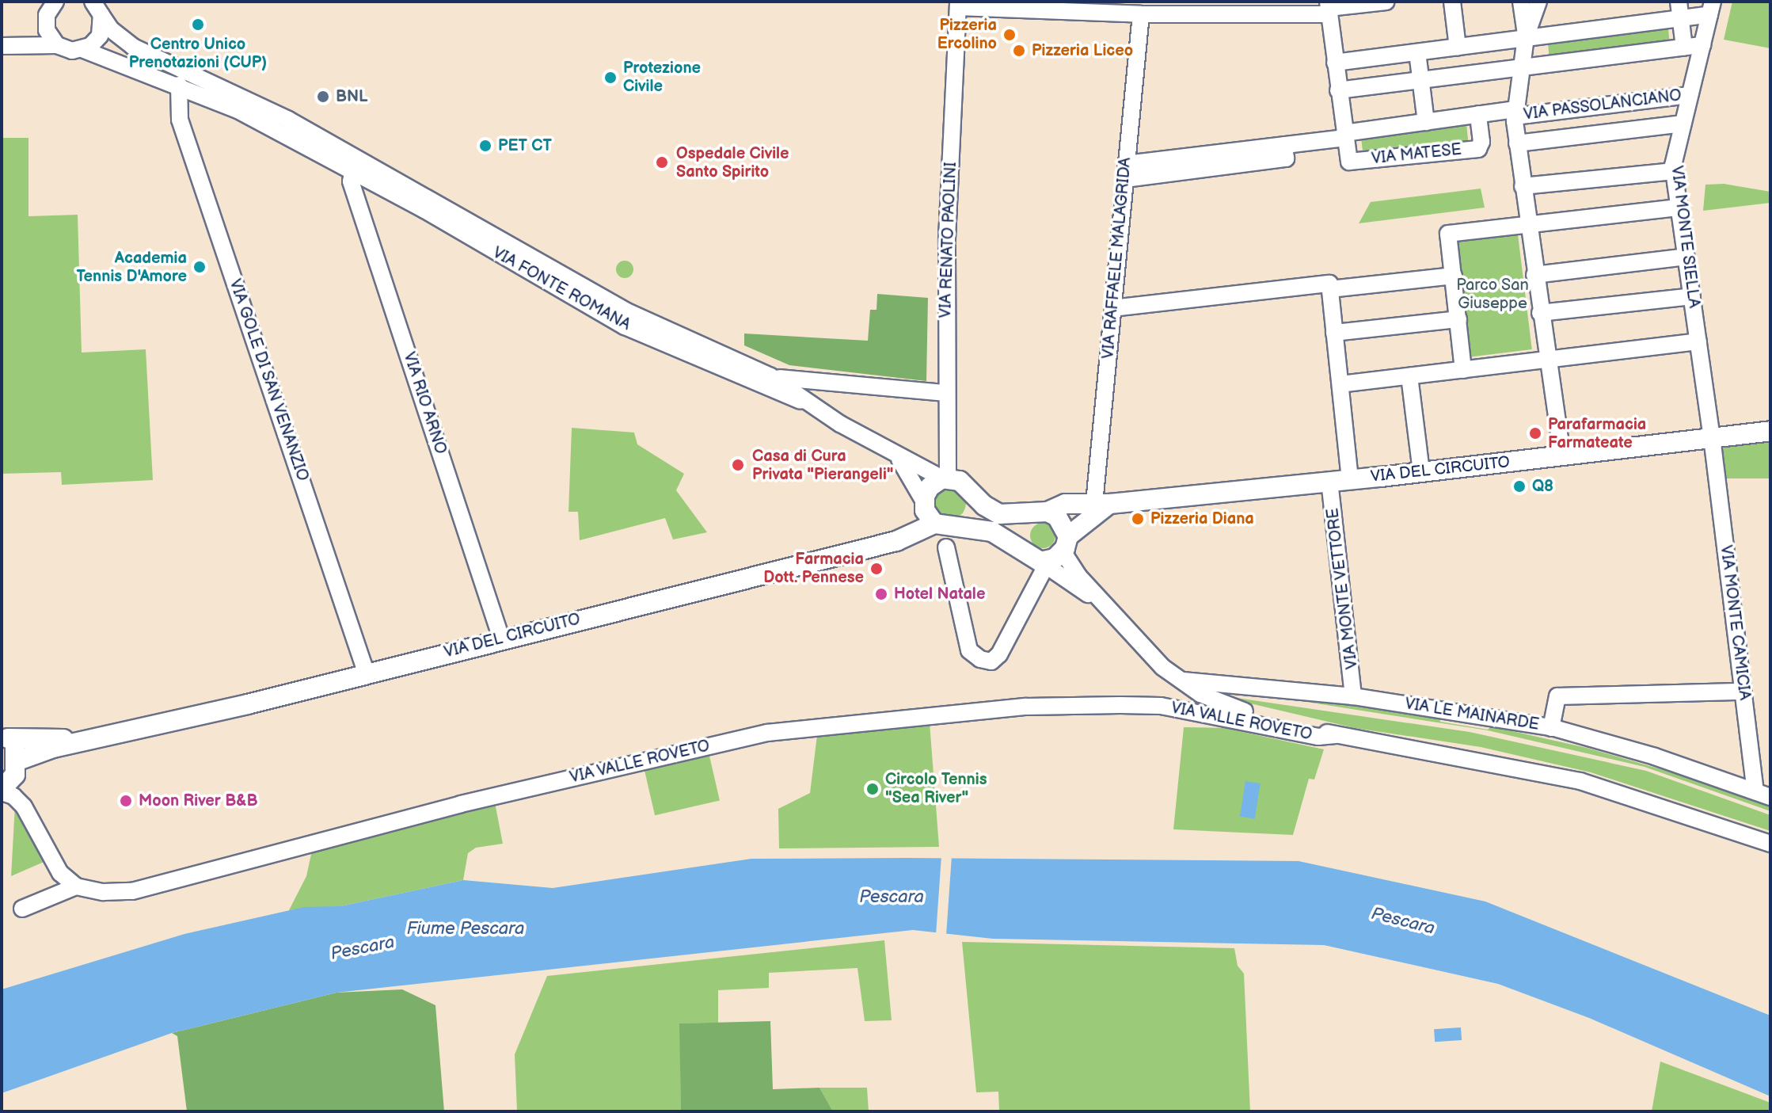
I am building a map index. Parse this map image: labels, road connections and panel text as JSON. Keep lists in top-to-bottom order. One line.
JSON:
{"streets":{"main road":["VIA DEL CIRCUITO"],"street":["VIA PASSOLANCIANO","VIA MATESE","VIA MONTE SIELLA","VIA RENATO PAOLINI","VIA RAFFAELE MALAGRIDA","VIA FONTE ROMANA","VIA GOLE DI SAN VENANZIO","VIA RIO ARNO","VIA MONTE VETTORE","VIA MONTE CAMICIA","VIA LE MAINARDE","VIA VALLE ROVETO"]},"crossings":[["VIA PASSOLANCIANO","VIA MATESE"],["VIA PASSOLANCIANO","VIA MONTE SIELLA"],["VIA PASSOLANCIANO","VIA DEL CIRCUITO"],["VIA MONTE SIELLA","VIA DEL CIRCUITO"],["VIA MONTE SIELLA","VIA MONTE CAMICIA"],["VIA RENATO PAOLINI","VIA FONTE ROMANA"],["VIA RENATO PAOLINI","VIA DEL CIRCUITO"],["VIA RAFFAELE MALAGRIDA","VIA DEL CIRCUITO"],["VIA FONTE ROMANA","VIA GOLE DI SAN VENANZIO"],["VIA FONTE ROMANA","VIA RIO ARNO"],["VIA FONTE ROMANA","VIA DEL CIRCUITO"],["VIA GOLE DI SAN VENANZIO","VIA DEL CIRCUITO"],["VIA RIO ARNO","VIA DEL CIRCUITO"],["VIA DEL CIRCUITO","VIA MONTE VETTORE"],["VIA DEL CIRCUITO","VIA MONTE CAMICIA"],["VIA MONTE VETTORE","VIA LE MAINARDE"],["VIA MONTE CAMICIA","VIA LE MAINARDE"],["VIA LE MAINARDE","VIA VALLE ROVETO"]],"water":["Pescara","Fiume Pescara"],"parks":["Parco San Giuseppe"],"places":["Centro Unico Prenotazioni (CUP)","Pizzeria Ercolino","Pizzeria Liceo","Protezione Civile","BNL","PET CT","Ospedale Civile Santo Spirito","Academia Tennis D'Amore","Parafarmacia Farmateate","Casa di Cura Privata \"Pierangeli\"","Q8","Pizzeria Diana","Farmacia Dott. Pennese","Hotel Natale","Circolo Tennis \"Sea River\"","Moon River B&B"]}
